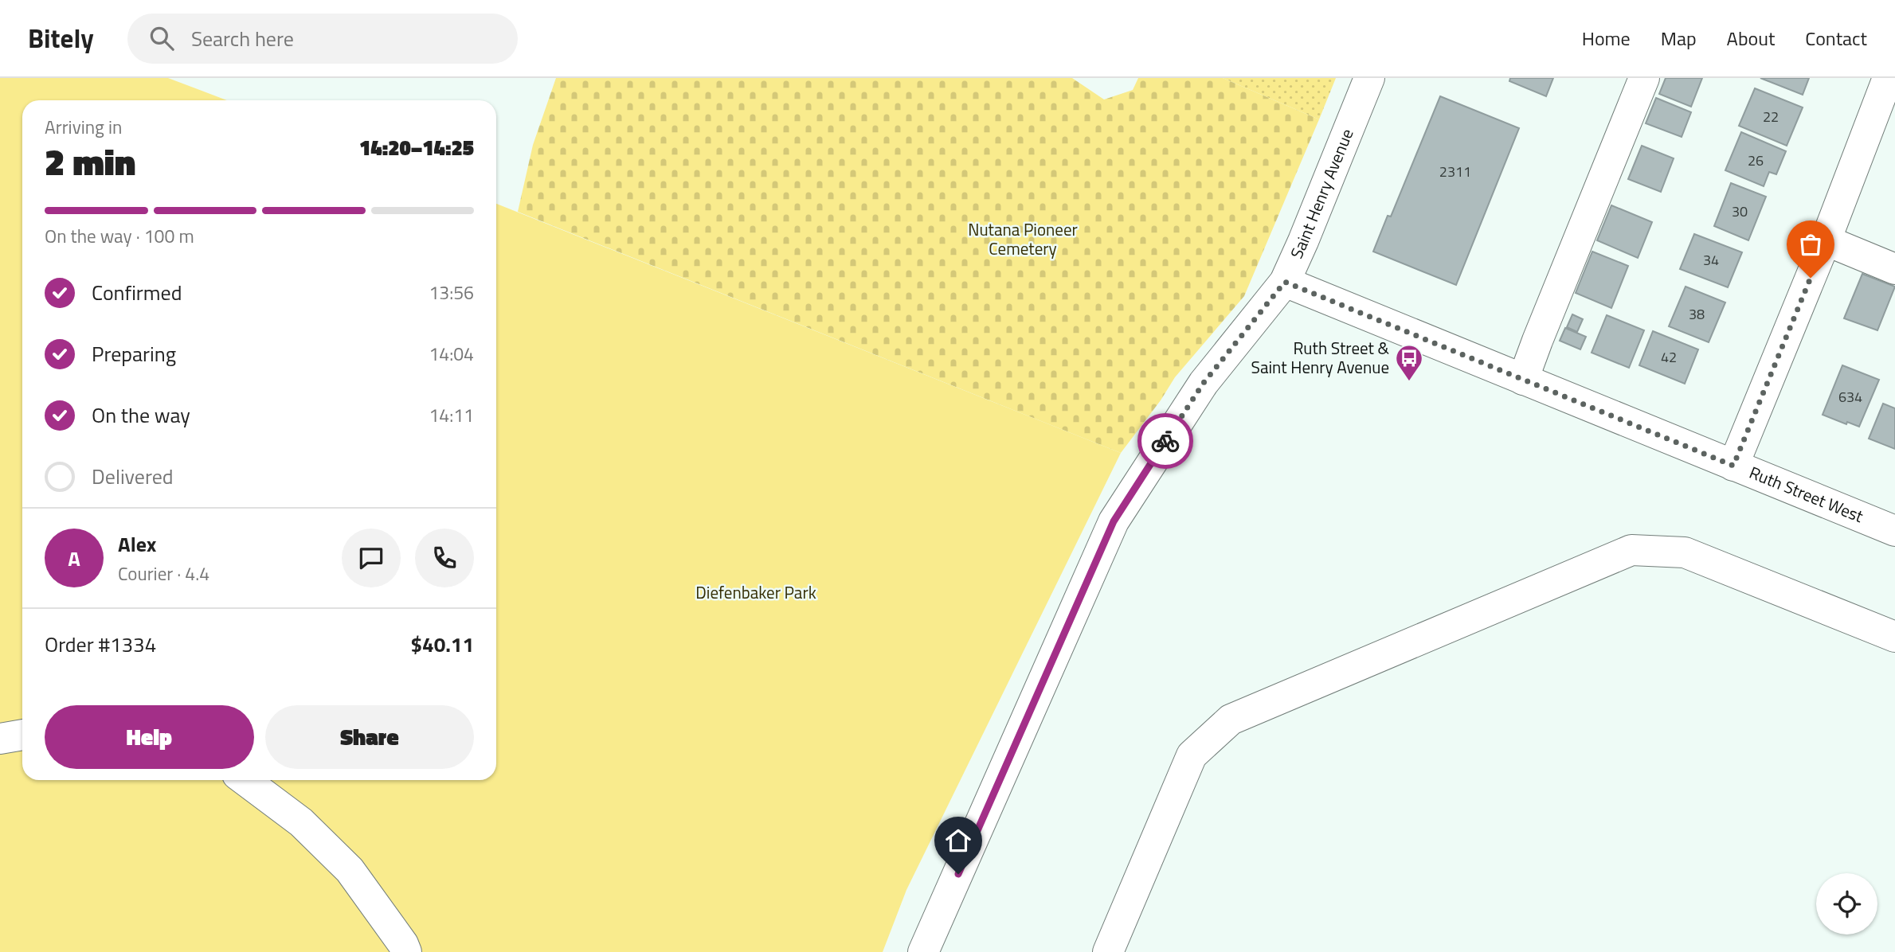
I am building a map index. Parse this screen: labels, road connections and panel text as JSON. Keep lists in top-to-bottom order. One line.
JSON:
{"streets":{"street":["Saint Henry Avenue","Ruth Street West"]},"crossings":[["Saint Henry Avenue","Ruth Street West"]],"parks":["Nutana Pioneer Cemetery","Diefenbaker Park"],"places":{"bus stop":["Ruth Street & Saint Henry Avenue"]},"house_numbers":["22","26","2311","30","34","38","42","634"],"page":{"header":"Bitely","search":"Search here","nav":["Home","Map","About","Contact"],"heading":["2 min","Arriving in","14:20–14:25"],"panel":["Alex","Courier · 4.4","Order #1334","$40.11"],"bar":"On the way · 100 m","list":[["Confirmed","13:56"],["Preparing","14:04"],["On the way","14:11"],"Delivered"],"round":"A","buttons":["Help","Share"]}}
